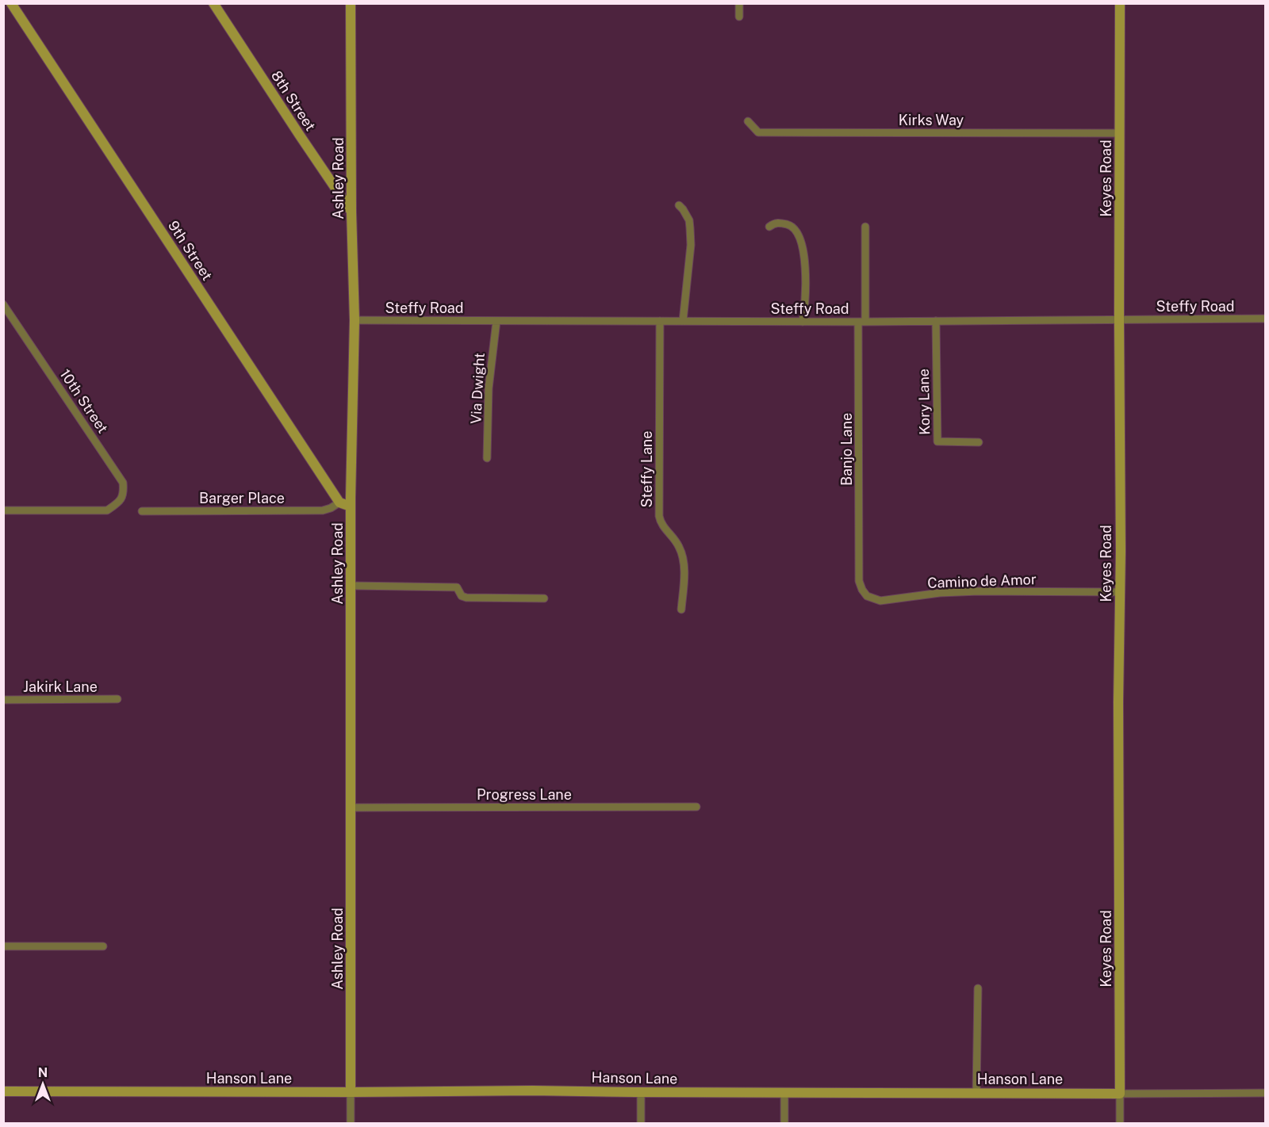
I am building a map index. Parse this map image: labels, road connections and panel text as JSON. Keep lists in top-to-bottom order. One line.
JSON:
{"streets":{"street":["8th Street","Kirks Way","Ashley Road","Keyes Road","9th Street","Steffy Road","Via Dwight","10th Street","Kory Lane","Banjo Lane","Steffy Lane","Barger Place","Camino de Amor","Jakirk Lane","Progress Lane","Hanson Lane"]},"crossings":[["8th Street","Ashley Road"],["Kirks Way","Keyes Road"],["Ashley Road","Steffy Road"],["Ashley Road","Progress Lane"],["Ashley Road","Hanson Lane"],["Keyes Road","Steffy Road"],["Keyes Road","Camino de Amor"],["Keyes Road","Hanson Lane"],["9th Street","Barger Place"],["Steffy Road","Via Dwight"],["Steffy Road","Kory Lane"],["Steffy Road","Banjo Lane"],["Steffy Road","Steffy Lane"],["Banjo Lane","Camino de Amor"]],"north":"top"}
